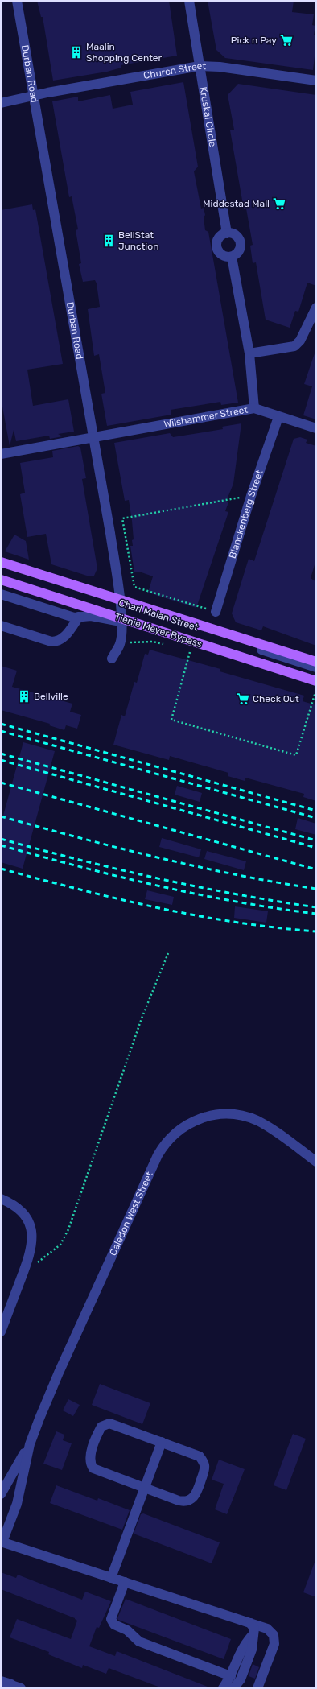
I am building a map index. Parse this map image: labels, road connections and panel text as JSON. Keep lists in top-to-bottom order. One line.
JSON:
{"streets":{"main road":["Tienie Meyer Bypass"],"street":["Church Street","Durban Road","Kruskal Circle","Wilshammer Street","Blanckenberg Street","Charl Malan Street","Caledon West Street"]},"crossings":[["Church Street","Durban Road"],["Church Street","Kruskal Circle"],["Durban Road","Wilshammer Street"],["Durban Road","Charl Malan Street"],["Wilshammer Street","Blanckenberg Street"],["Charl Malan Street","Tienie Meyer Bypass"]],"places":{"supermarket":["Pick n Pay","Middestad Mall","Check Out"],"building":["Maalin Shopping Center","BellStat Junction","Bellville"]}}
